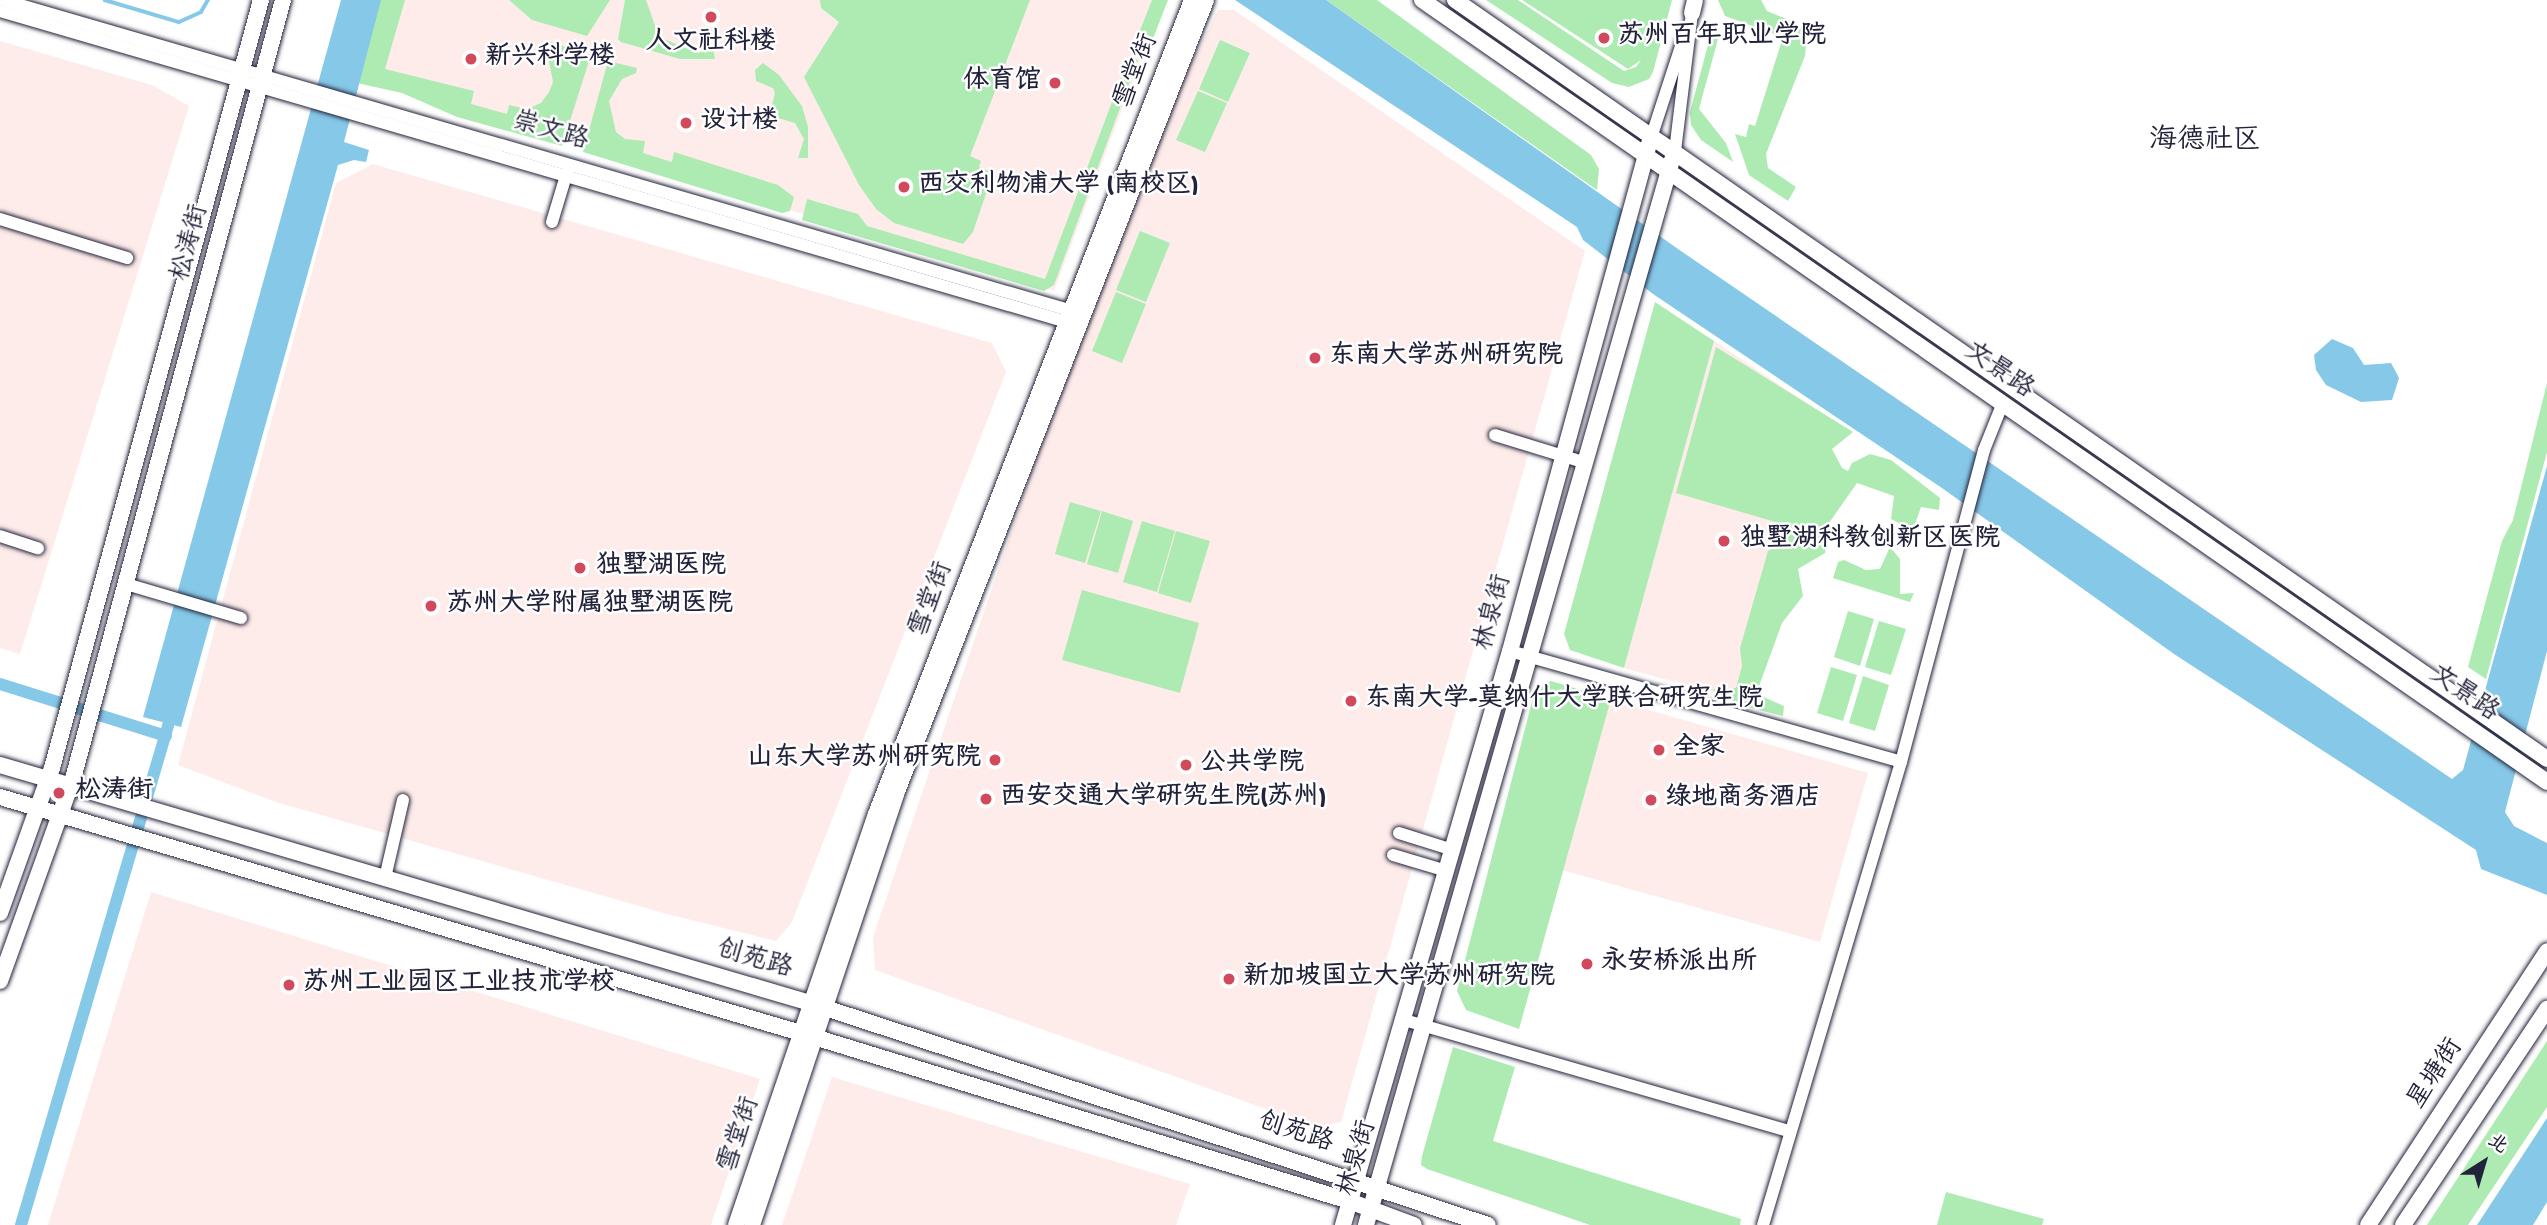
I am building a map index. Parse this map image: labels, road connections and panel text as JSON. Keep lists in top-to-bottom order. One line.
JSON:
{"streets":{"main road":["雪堂街","松涛街","文景路","林泉街","创苑路","星塘街"],"street":["崇文路"]},"crossings":[["雪堂街","崇文路"],["雪堂街","创苑路"],["崇文路","松涛街"],["松涛街","创苑路"],["文景路","林泉街"],["林泉街","创苑路"]],"districts":["海德社区"],"places":["人文社科楼","苏州百年职业学院","新兴科学楼","体育馆","设计楼","西交利物浦大学 (南校区)","东南大学苏州研究院","独墅湖科教创新区医院","独墅湖医院","苏州大学附属独墅湖医院","东南大学-莫纳什大学联合研究生院","全家","山东大学苏州研究院","公共学院","松涛街","西安交通大学研究生院(苏州)","绿地商务酒店","永安桥派出所","新加坡国立大学苏州研究院","苏州工业园区工业技术学校"],"north":"top right"}
